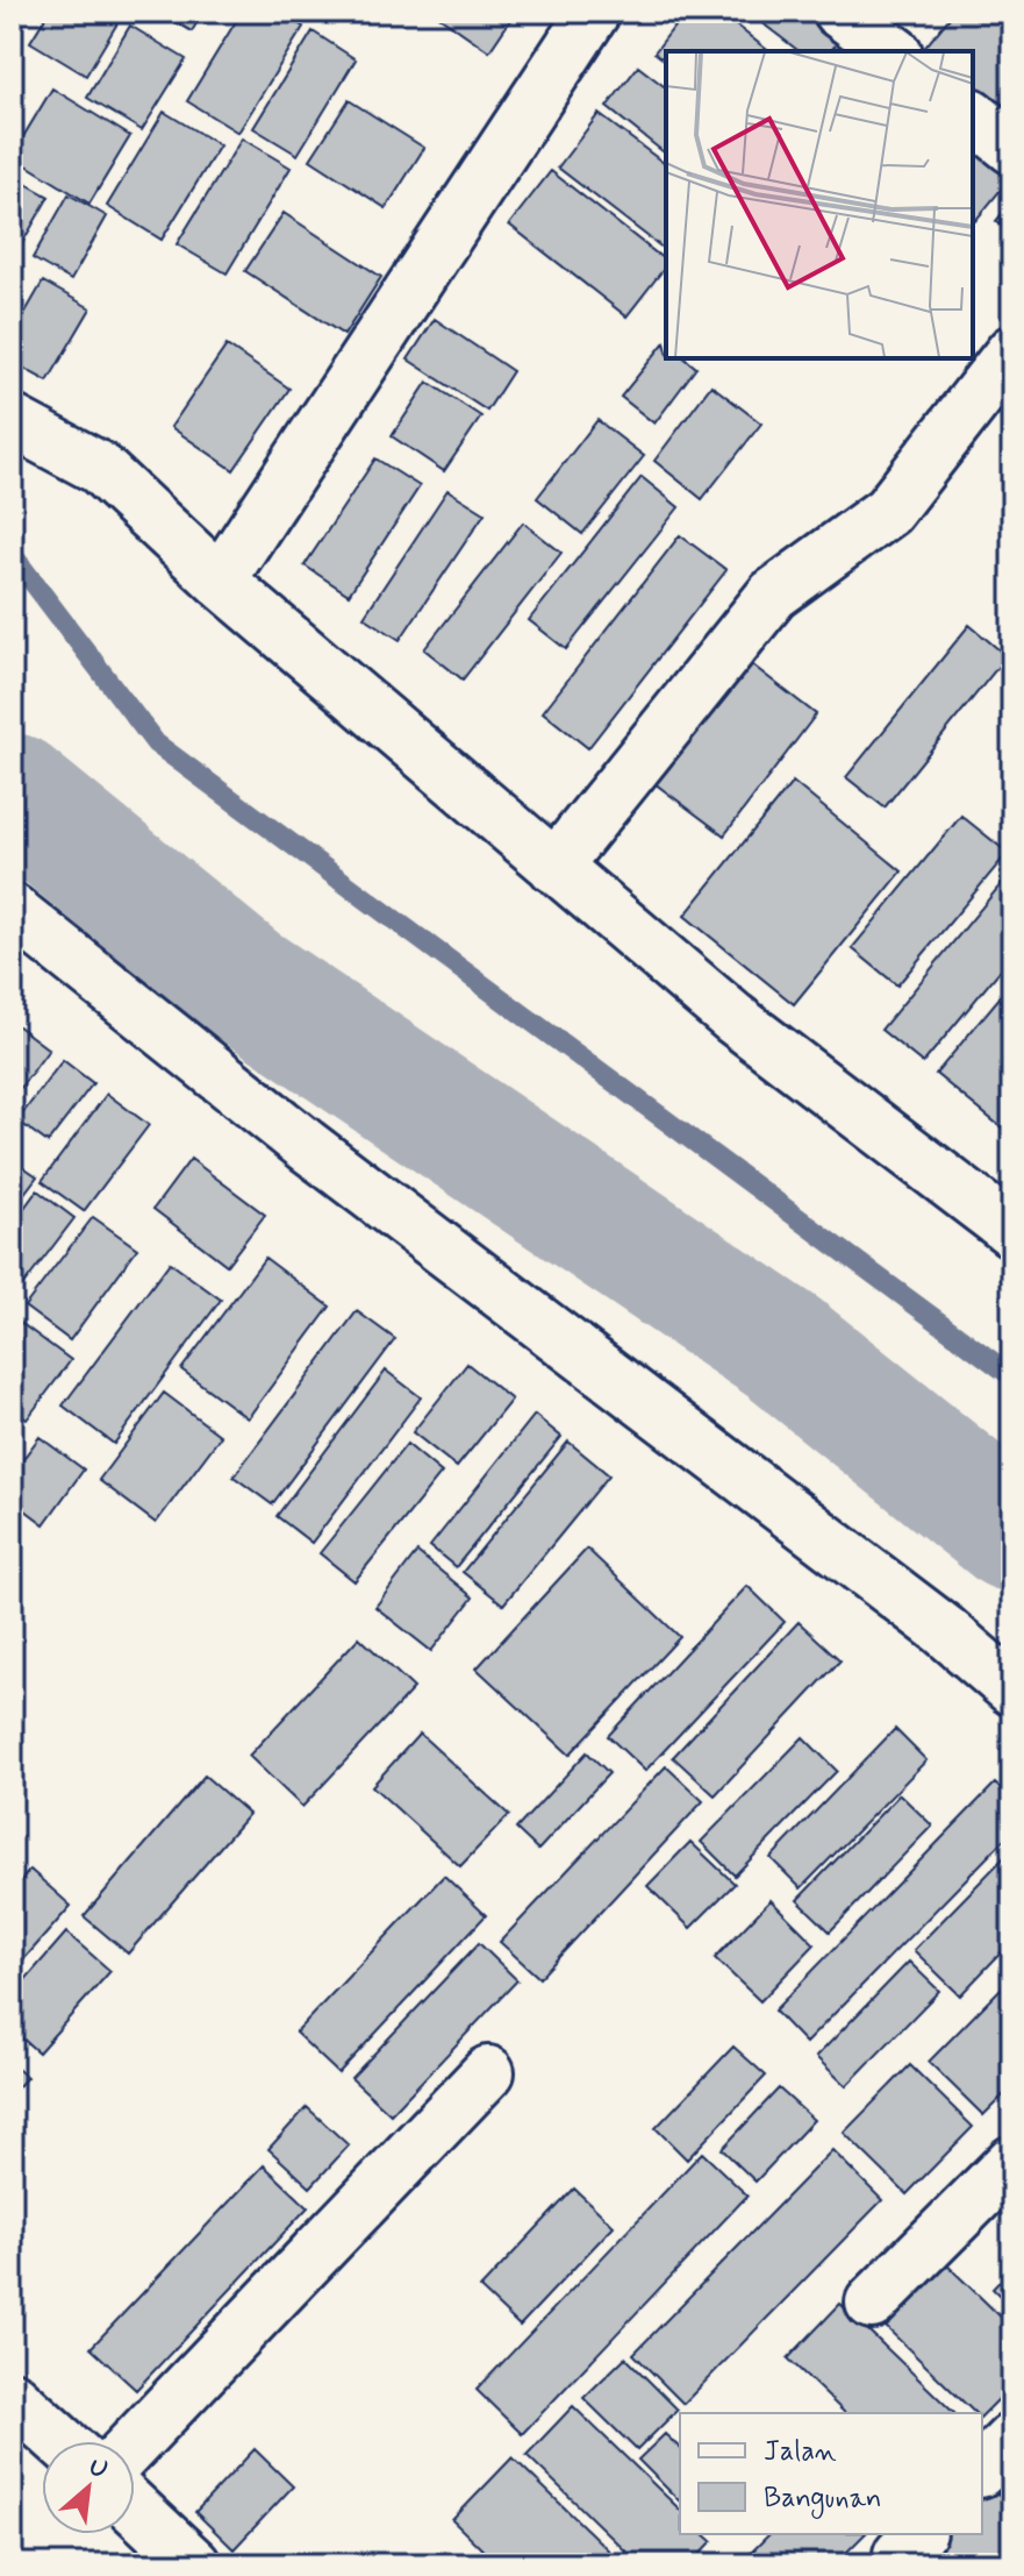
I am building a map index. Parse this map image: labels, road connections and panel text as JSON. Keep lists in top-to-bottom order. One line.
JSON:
{"legend":["Jalan","Bangunan"],"north":"top right"}
